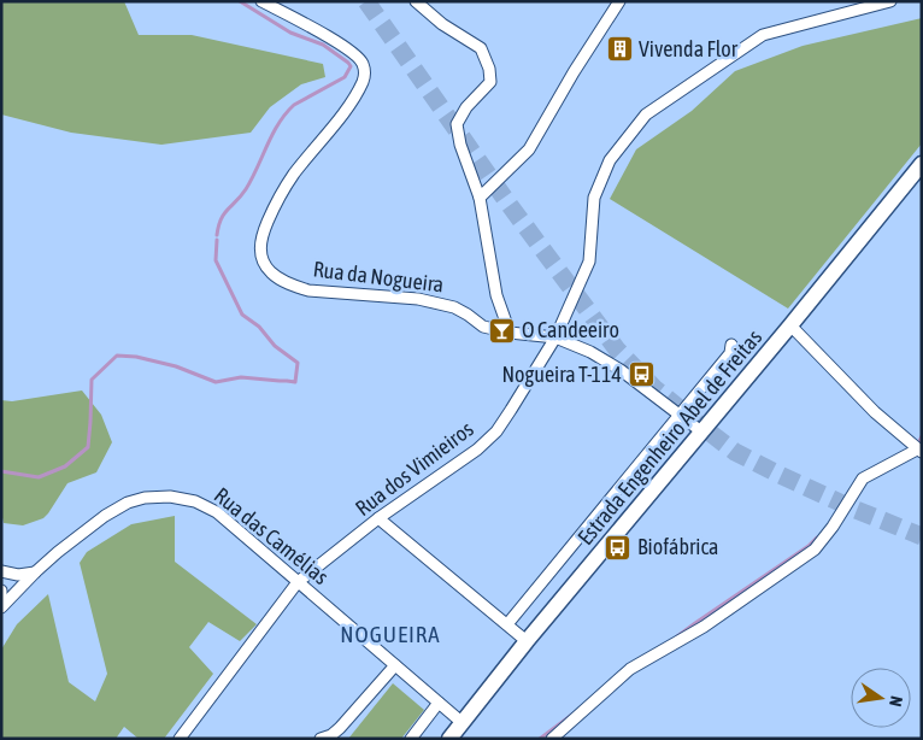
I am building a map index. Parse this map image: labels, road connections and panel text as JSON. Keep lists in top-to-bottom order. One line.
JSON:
{"streets":{"main road":["Estrada Engenheiro Abel de Freitas"],"street":["Rua da Nogueira","Rua dos Vimieiros","Rua das Camélias"]},"crossings":[["Rua da Nogueira","Estrada Engenheiro Abel de Freitas"],["Rua da Nogueira","Rua dos Vimieiros"],["Estrada Engenheiro Abel de Freitas","Rua das Camélias"],["Rua dos Vimieiros","Rua das Camélias"]],"districts":["NOGUEIRA"],"places":{"building":["Vivenda Flor"],"bar":["O Candeeiro"],"bus stop":["Nogueira T-114","Biofábrica"]},"north":"right"}
